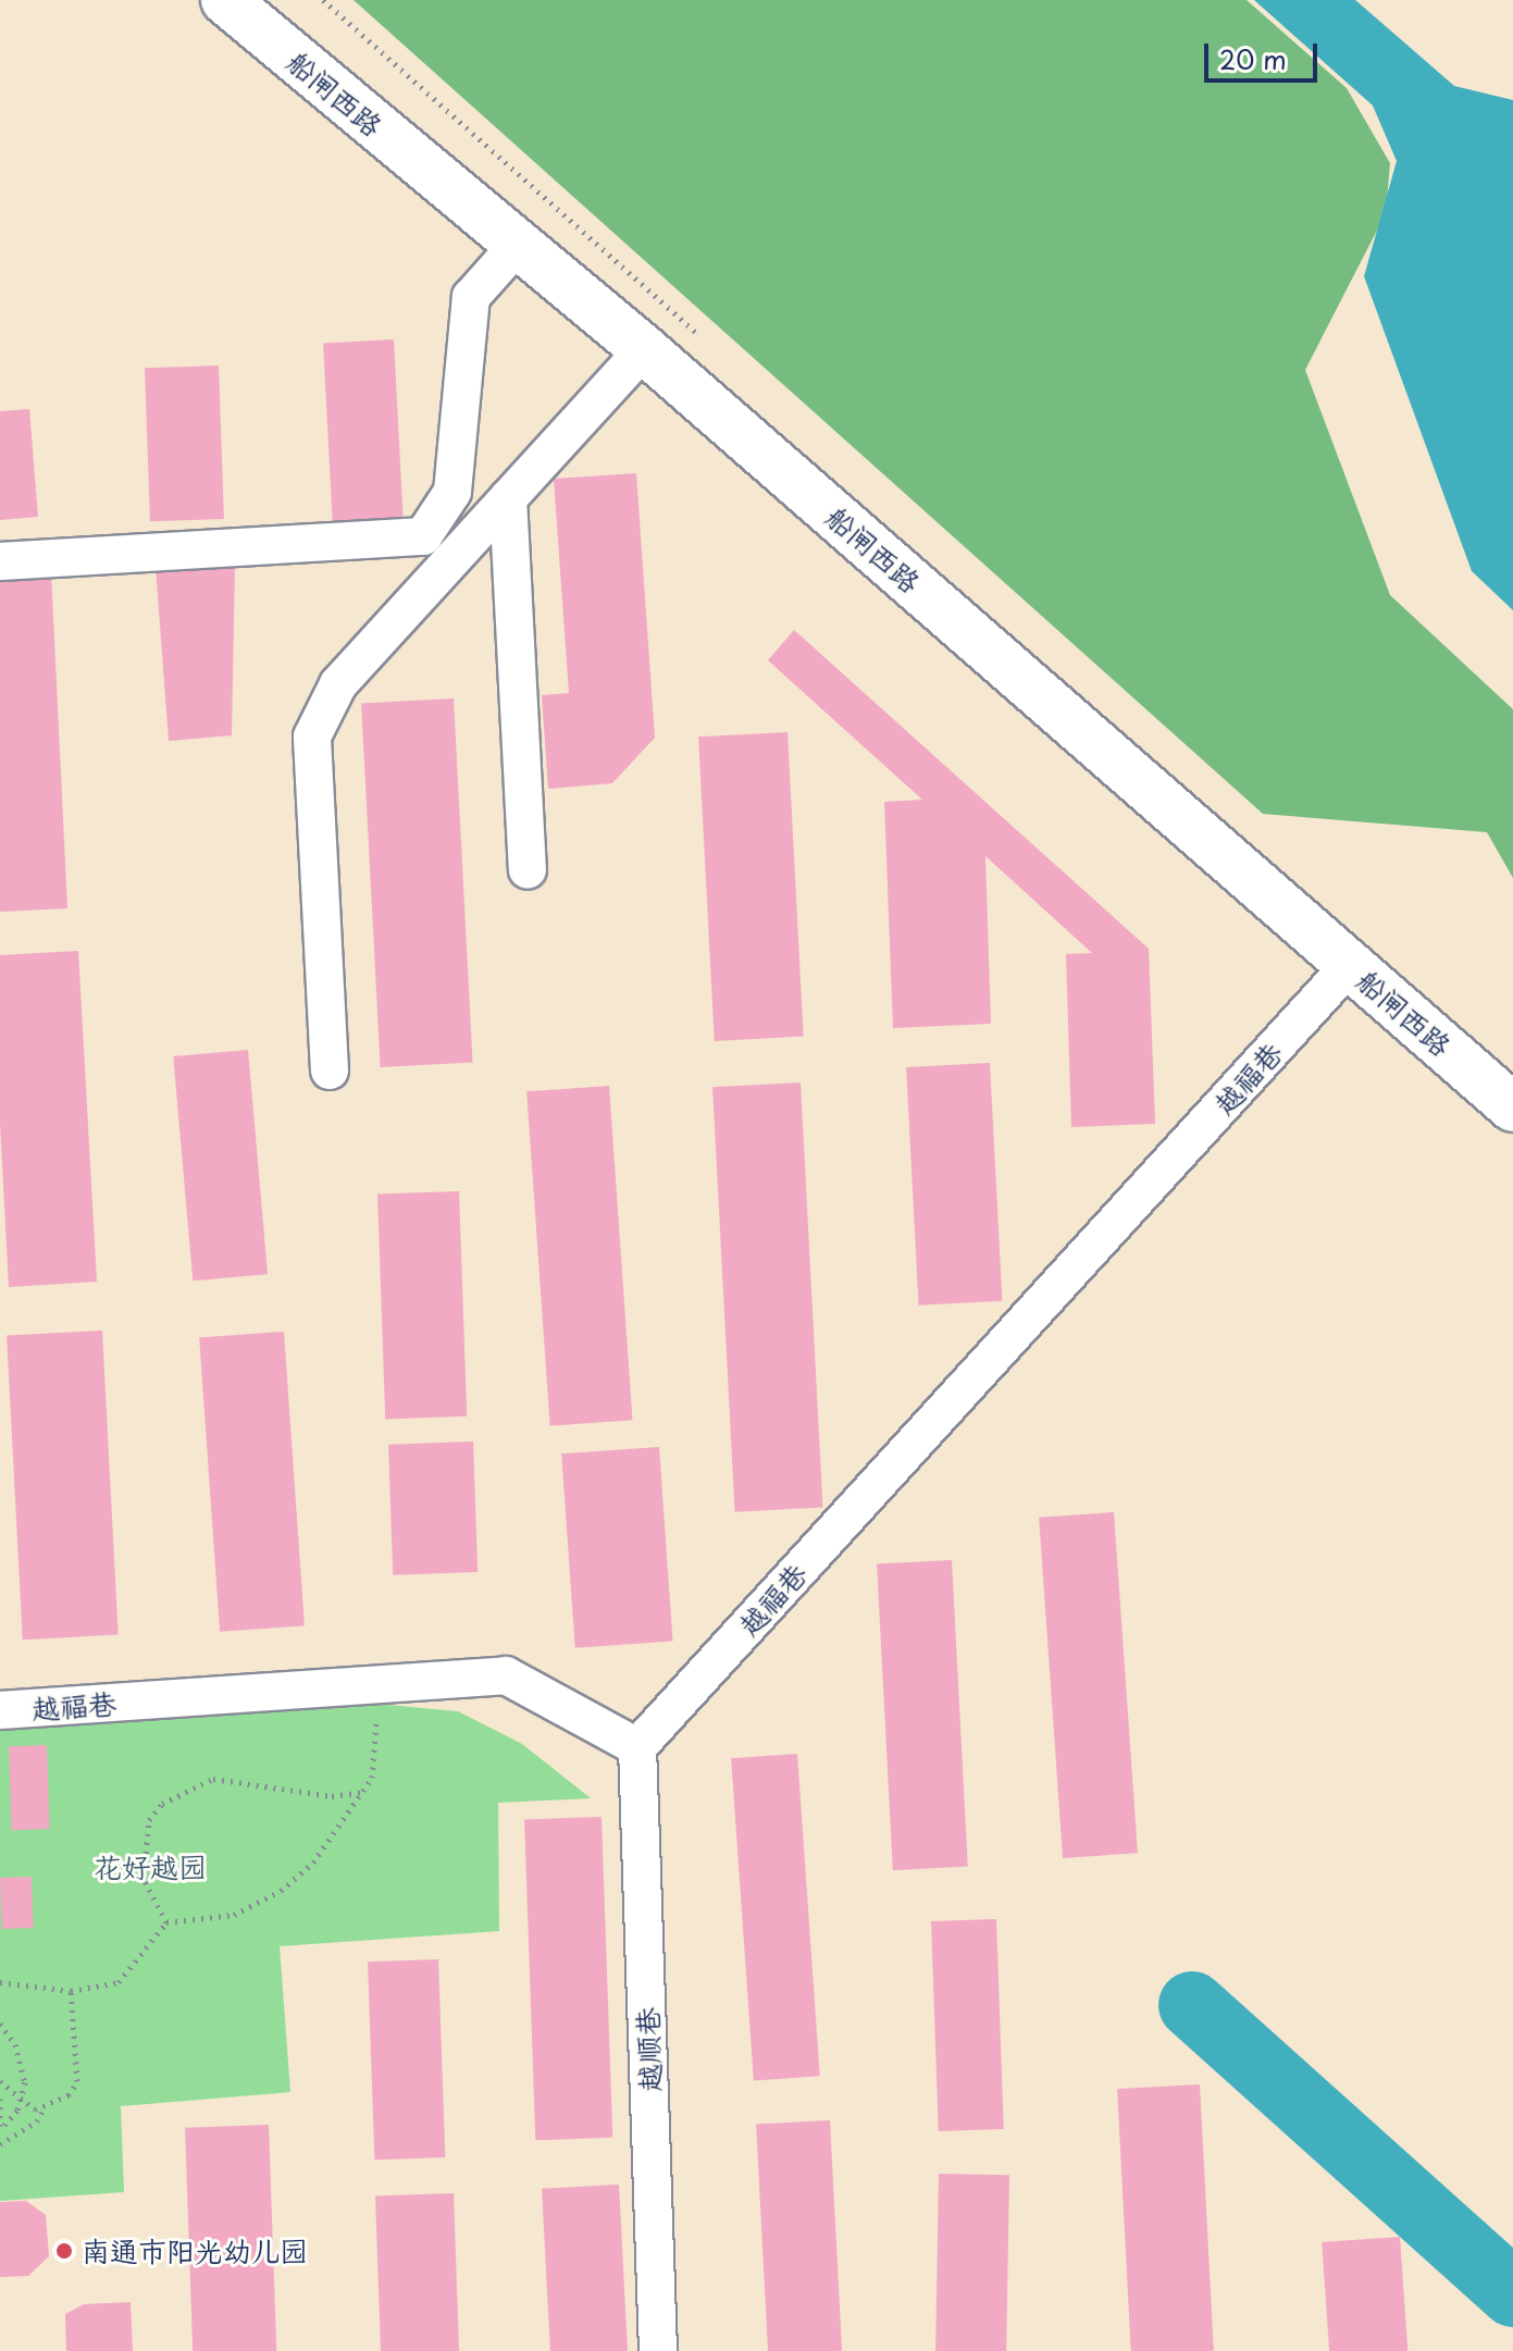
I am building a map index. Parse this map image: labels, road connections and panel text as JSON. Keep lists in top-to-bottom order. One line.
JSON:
{"streets":{"street":["船闸西路","越福巷","越顺巷"]},"crossings":[["船闸西路","越福巷"],["越福巷","越顺巷"]],"parks":["花好越园"],"places":["南通市阳光幼儿园"],"scale_bar":"20 m"}
